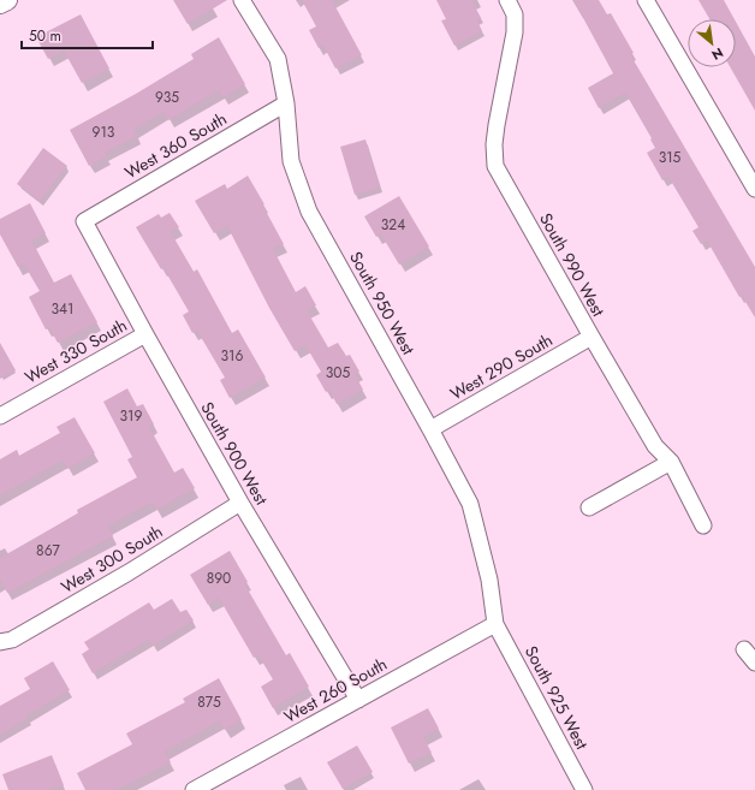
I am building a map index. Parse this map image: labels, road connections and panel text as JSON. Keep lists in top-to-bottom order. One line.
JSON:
{"streets":{"street":["West 360 South","South 990 West","South 950 West","West 330 South","West 290 South","South 900 West","West 300 South","West 260 South","South 925 West"]},"crossings":[["West 360 South","South 950 West"],["West 360 South","South 900 West"],["South 990 West","West 290 South"],["South 950 West","West 290 South"],["South 950 West","West 260 South"],["South 950 West","South 925 West"],["West 330 South","South 900 West"],["South 900 West","West 300 South"],["South 900 West","West 260 South"],["West 260 South","South 925 West"]],"house_numbers":["935","913","315","324","341","316","305","319","867","890","875"],"scale_bar":"50 m","north":"bottom right"}
